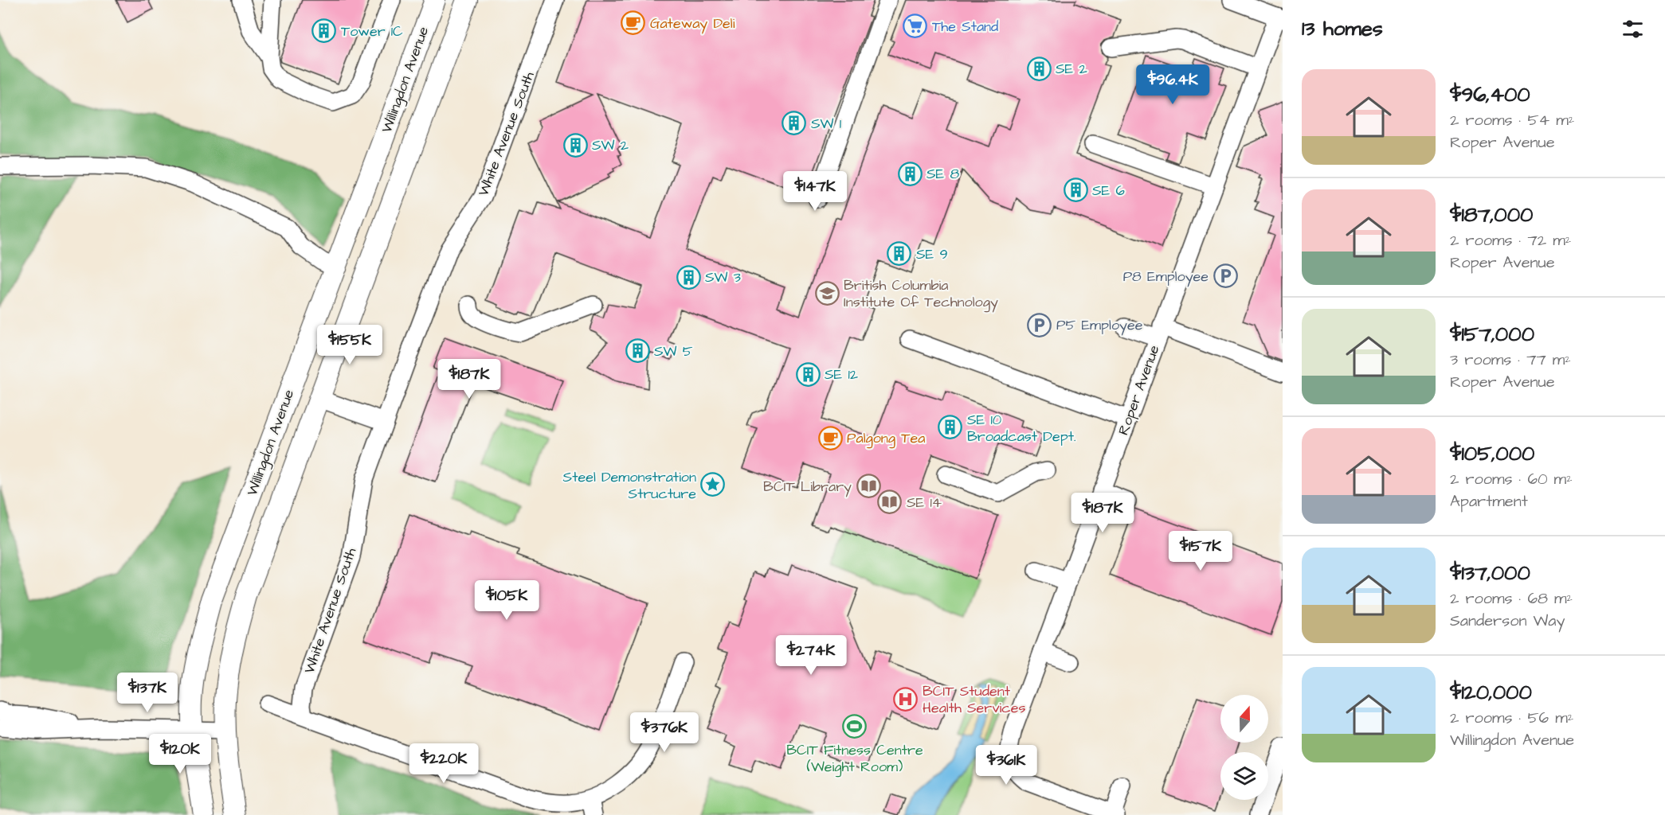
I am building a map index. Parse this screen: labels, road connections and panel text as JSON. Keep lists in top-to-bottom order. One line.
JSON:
{"streets":{"main road":["Willingdon Avenue"],"street":["White Avenue South","Roper Avenue"]},"places":{"cafe":["Gateway Deli","Palgong Tea"],"supermarket":["The Stand"],"building":["Tower 1C","SE 2","SW 1","SW 2","SE 8","SE 6","SE 9","SW 3","SW 5","SE 12","SE 10 Broadcast Dept."],"parking":["P8 Employee","P5 Employee"],"school or university":["British Columbia Institute Of Technology"],"place":["Steel Demonstration Structure"],"library":["BCIT Library","SE 14"],"hospital":["BCIT Student Health Services"],"sports":["BCIT Fitness Centre (Weight Room)"]},"north":"top","page":{"heading":"13 homes","list":[{"name":"$96,400","note":"2 rooms · 54 m² · Roper Avenue"},{"name":"$187,000","note":"2 rooms · 72 m² · Roper Avenue"},{"name":"$157,000","note":"3 rooms · 77 m² · Roper Avenue"},{"name":"$105,000","note":"2 rooms · 60 m² · Apartment"},{"name":"$137,000","note":"2 rooms · 68 m² · Sanderson Way"},{"name":"$120,000","note":"2 rooms · 56 m² · Willingdon Avenue"}],"price":["$96.4K","$147K","$155K","$187K","$187K","$157K","$105K","$274K","$137K","$376K","$120K","$220K","$361K"]}}
